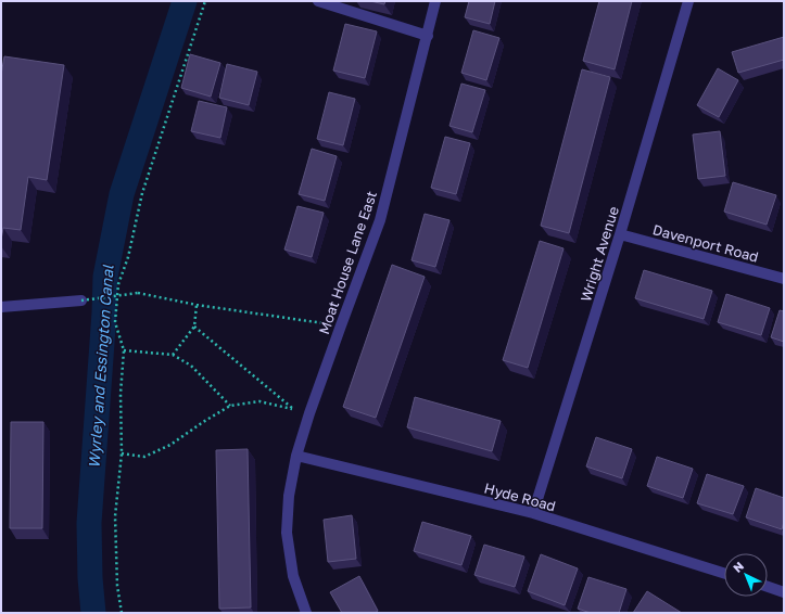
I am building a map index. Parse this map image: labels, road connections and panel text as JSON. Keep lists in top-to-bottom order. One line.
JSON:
{"streets":{"street":["Davenport Road","Wright Avenue","Moat House Lane East","Hyde Road"]},"crossings":[["Davenport Road","Wright Avenue"],["Wright Avenue","Hyde Road"],["Moat House Lane East","Hyde Road"]],"water":["Wyrley and Essington Canal"],"north":"top left"}
